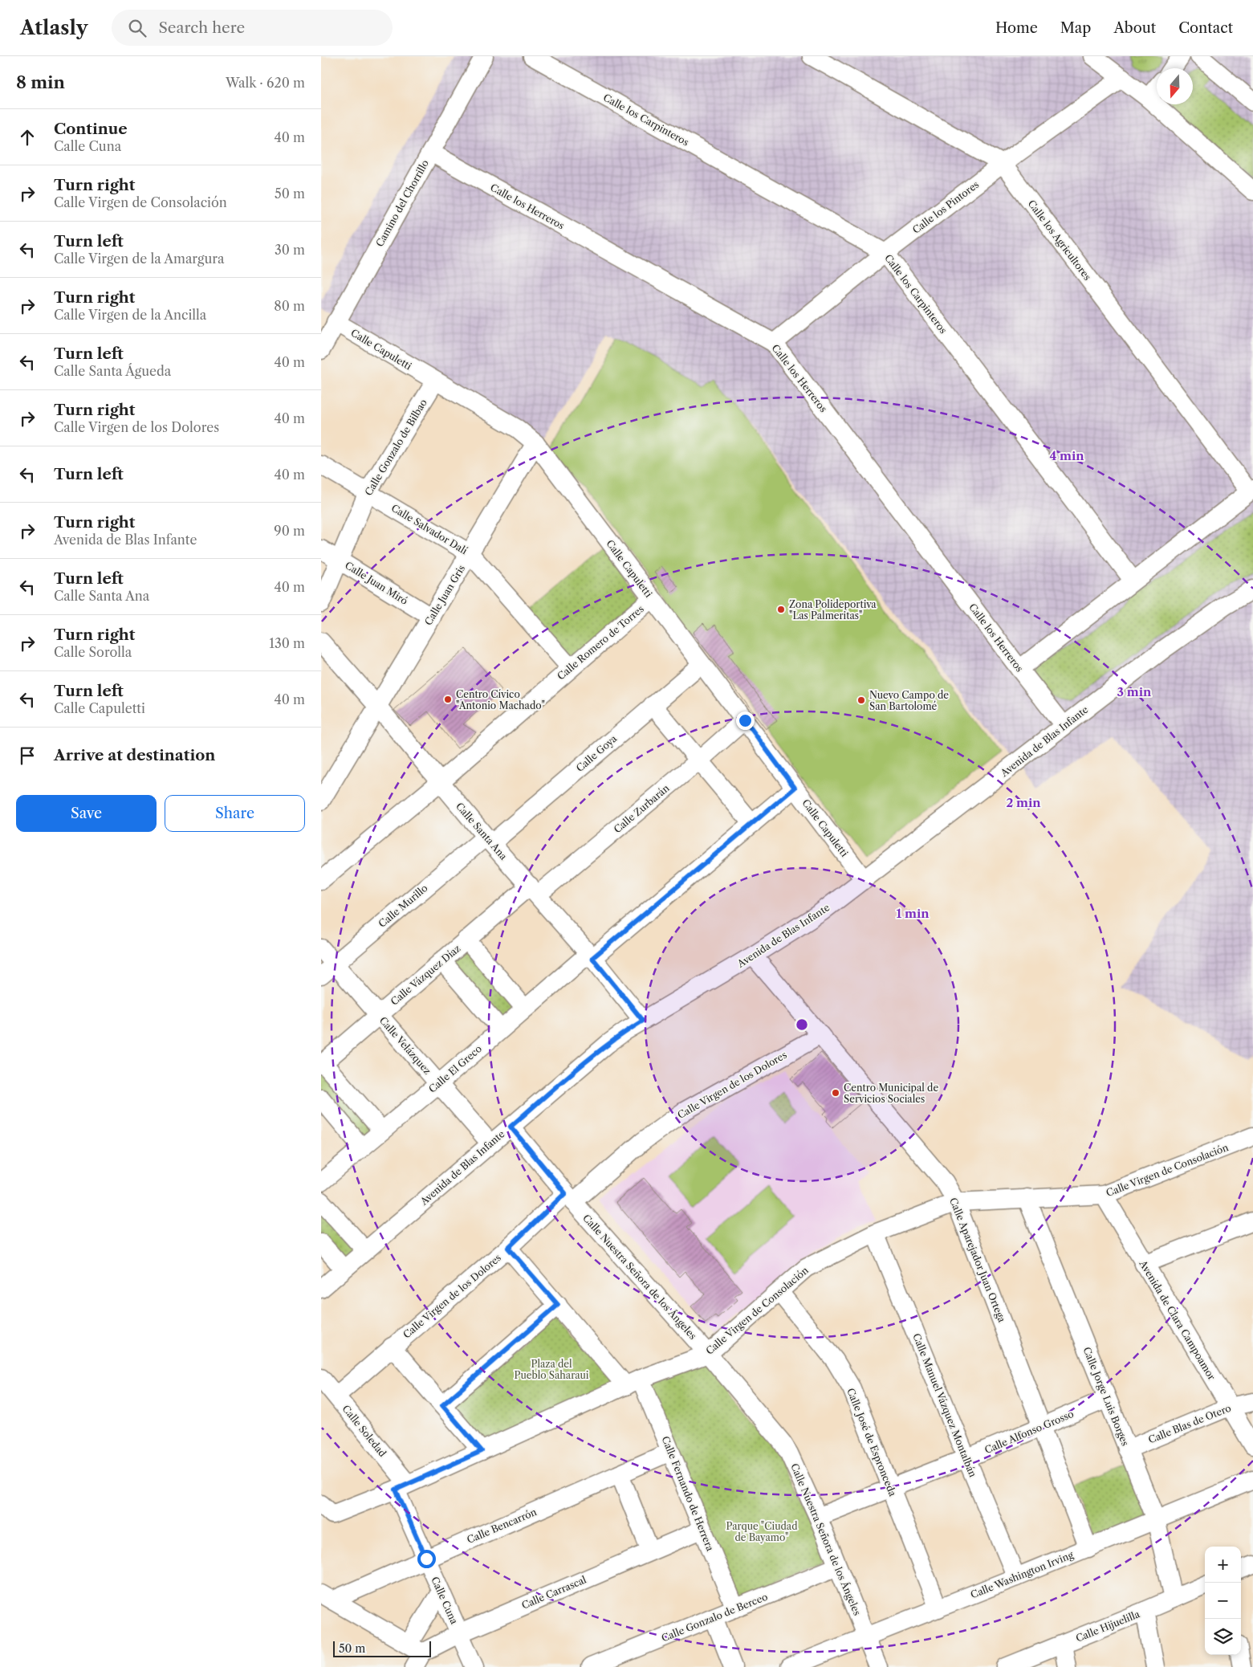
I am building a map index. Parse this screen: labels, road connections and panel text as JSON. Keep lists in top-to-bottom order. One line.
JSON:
{"streets":{"street":["Calle los Carpinteros","Camino del Chorrillo","Calle los Herreros","Calle los Pintores","Calle los Agricultores","Calle Capuletti","Calle Gonzalo de Bilbao","Calle Salvador Dalí","Calle Juan Miró","Calle Juan Gris","Calle Romero de Torres","Avenida de Blas Infante","Calle Goya","Calle Zurbarán","Calle Santa Ana","Calle Murillo","Calle Vázquez Díaz","Calle Velázquez","Calle El Greco","Calle Virgen de los Dolores","Calle Virgen de Consolación","Calle Aparejador Juan Ortega","Calle Nuestra Señora de los Ángeles","Avenida de Clara Campoamor","Calle Jorge Luis Borges","Calle Manuel Vázquez Montalbán","Calle Blas de Otero","Calle Soledad","Calle Alfonso Grosso","Calle José de Espronceda","Calle Fernando de Herrera","Calle Bencarrón","Calle Washington Irving","Calle Carrascal","Calle Cuna","Calle Gonzalo de Berceo","Calle Hijuelilla"]},"crossings":[["Calle los Carpinteros","Calle los Pintores"],["Camino del Chorrillo","Calle los Herreros"],["Camino del Chorrillo","Calle Capuletti"],["Calle los Herreros","Calle los Pintores"],["Calle los Herreros","Avenida de Blas Infante"],["Calle los Pintores","Calle los Agricultores"],["Calle Capuletti","Calle Gonzalo de Bilbao"],["Calle Capuletti","Calle Juan Gris"],["Calle Capuletti","Calle Romero de Torres"],["Calle Capuletti","Avenida de Blas Infante"],["Calle Capuletti","Calle Goya"],["Calle Capuletti","Calle Zurbarán"],["Calle Capuletti","Calle El Greco"],["Calle Gonzalo de Bilbao","Calle Salvador Dalí"],["Calle Gonzalo de Bilbao","Calle Juan Miró"],["Calle Salvador Dalí","Calle Juan Gris"],["Calle Salvador Dalí","Calle Romero de Torres"],["Calle Juan Miró","Calle Juan Gris"],["Calle Juan Gris","Calle Santa Ana"],["Calle Romero de Torres","Calle Santa Ana"],["Avenida de Blas Infante","Calle Santa Ana"],["Avenida de Blas Infante","Calle Velázquez"],["Avenida de Blas Infante","Calle Aparejador Juan Ortega"],["Avenida de Blas Infante","Calle Nuestra Señora de los Ángeles"],["Calle Goya","Calle Santa Ana"],["Calle Goya","Calle Murillo"],["Calle Zurbarán","Calle Santa Ana"],["Calle Zurbarán","Calle Vázquez Díaz"],["Calle Santa Ana","Calle Murillo"],["Calle Santa Ana","Calle Vázquez Díaz"],["Calle Santa Ana","Calle El Greco"],["Calle Murillo","Calle Velázquez"],["Calle Vázquez Díaz","Calle Velázquez"],["Calle Velázquez","Calle El Greco"],["Calle Virgen de los Dolores","Calle Aparejador Juan Ortega"],["Calle Virgen de los Dolores","Calle Nuestra Señora de los Ángeles"],["Calle Virgen de los Dolores","Calle Soledad"],["Calle Virgen de los Dolores","Calle Fernando de Herrera"],["Calle Virgen de Consolación","Calle Aparejador Juan Ortega"],["Calle Virgen de Consolación","Calle Nuestra Señora de los Ángeles"],["Calle Virgen de Consolación","Avenida de Clara Campoamor"],["Calle Virgen de Consolación","Calle Jorge Luis Borges"],["Calle Virgen de Consolación","Calle Manuel Vázquez Montalbán"],["Calle Virgen de Consolación","Calle Soledad"],["Calle Virgen de Consolación","Calle José de Espronceda"],["Calle Virgen de Consolación","Calle Fernando de Herrera"],["Calle Virgen de Consolación","Calle Cuna"],["Calle Aparejador Juan Ortega","Calle Alfonso Grosso"],["Calle Aparejador Juan Ortega","Calle Washington Irving"],["Calle Nuestra Señora de los Ángeles","Calle Alfonso Grosso"],["Calle Nuestra Señora de los Ángeles","Calle Washington Irving"],["Calle Nuestra Señora de los Ángeles","Calle Gonzalo de Berceo"],["Avenida de Clara Campoamor","Calle Blas de Otero"],["Calle Jorge Luis Borges","Calle Blas de Otero"],["Calle Jorge Luis Borges","Calle Alfonso Grosso"],["Calle Jorge Luis Borges","Calle Washington Irving"],["Calle Jorge Luis Borges","Calle Hijuelilla"],["Calle Manuel Vázquez Montalbán","Calle Alfonso Grosso"],["Calle Manuel Vázquez Montalbán","Calle Washington Irving"],["Calle Soledad","Calle Cuna"],["Calle Alfonso Grosso","Calle José de Espronceda"],["Calle José de Espronceda","Calle Washington Irving"],["Calle Fernando de Herrera","Calle Bencarrón"],["Calle Fernando de Herrera","Calle Carrascal"],["Calle Fernando de Herrera","Calle Gonzalo de Berceo"],["Calle Bencarrón","Calle Cuna"],["Calle Carrascal","Calle Cuna"]],"parks":["Plaza del Pueblo Saharaui","Parque \"Ciudad de Bayamo\""],"places":["Zona Polideportiva \"Las Palmeritas\"","Centro Cívico \"Antonio Machado\"","Nuevo Campo de San Bartolomé","Centro Municipal de Servicios Sociales"],"scale_bar":"50 m","north":"bottom","page":{"header":"Atlasly","search":"Search here","nav":["Home","Map","About","Contact"],"heading":["8 min","Walk · 620 m"],"list":[["Continue","Calle Cuna","40 m"],["Turn right","Calle Virgen de Consolación","50 m"],["Turn left","Calle Virgen de la Amargura","30 m"],["Turn right","Calle Virgen de la Ancilla","80 m"],["Turn left","Calle Santa Águeda","40 m"],["Turn right","Calle Virgen de los Dolores","40 m"],["Turn left","40 m"],["Turn right","Avenida de Blas Infante","90 m"],["Turn left","Calle Santa Ana","40 m"],["Turn right","Calle Sorolla","130 m"],["Turn left","Calle Capuletti","40 m"],"Arrive at destination"],"buttons":["Save","Share"],"map_buttons":["+","−"],"scale":"50 m"},"rings":["4 min","3 min","2 min","1 min"]}
